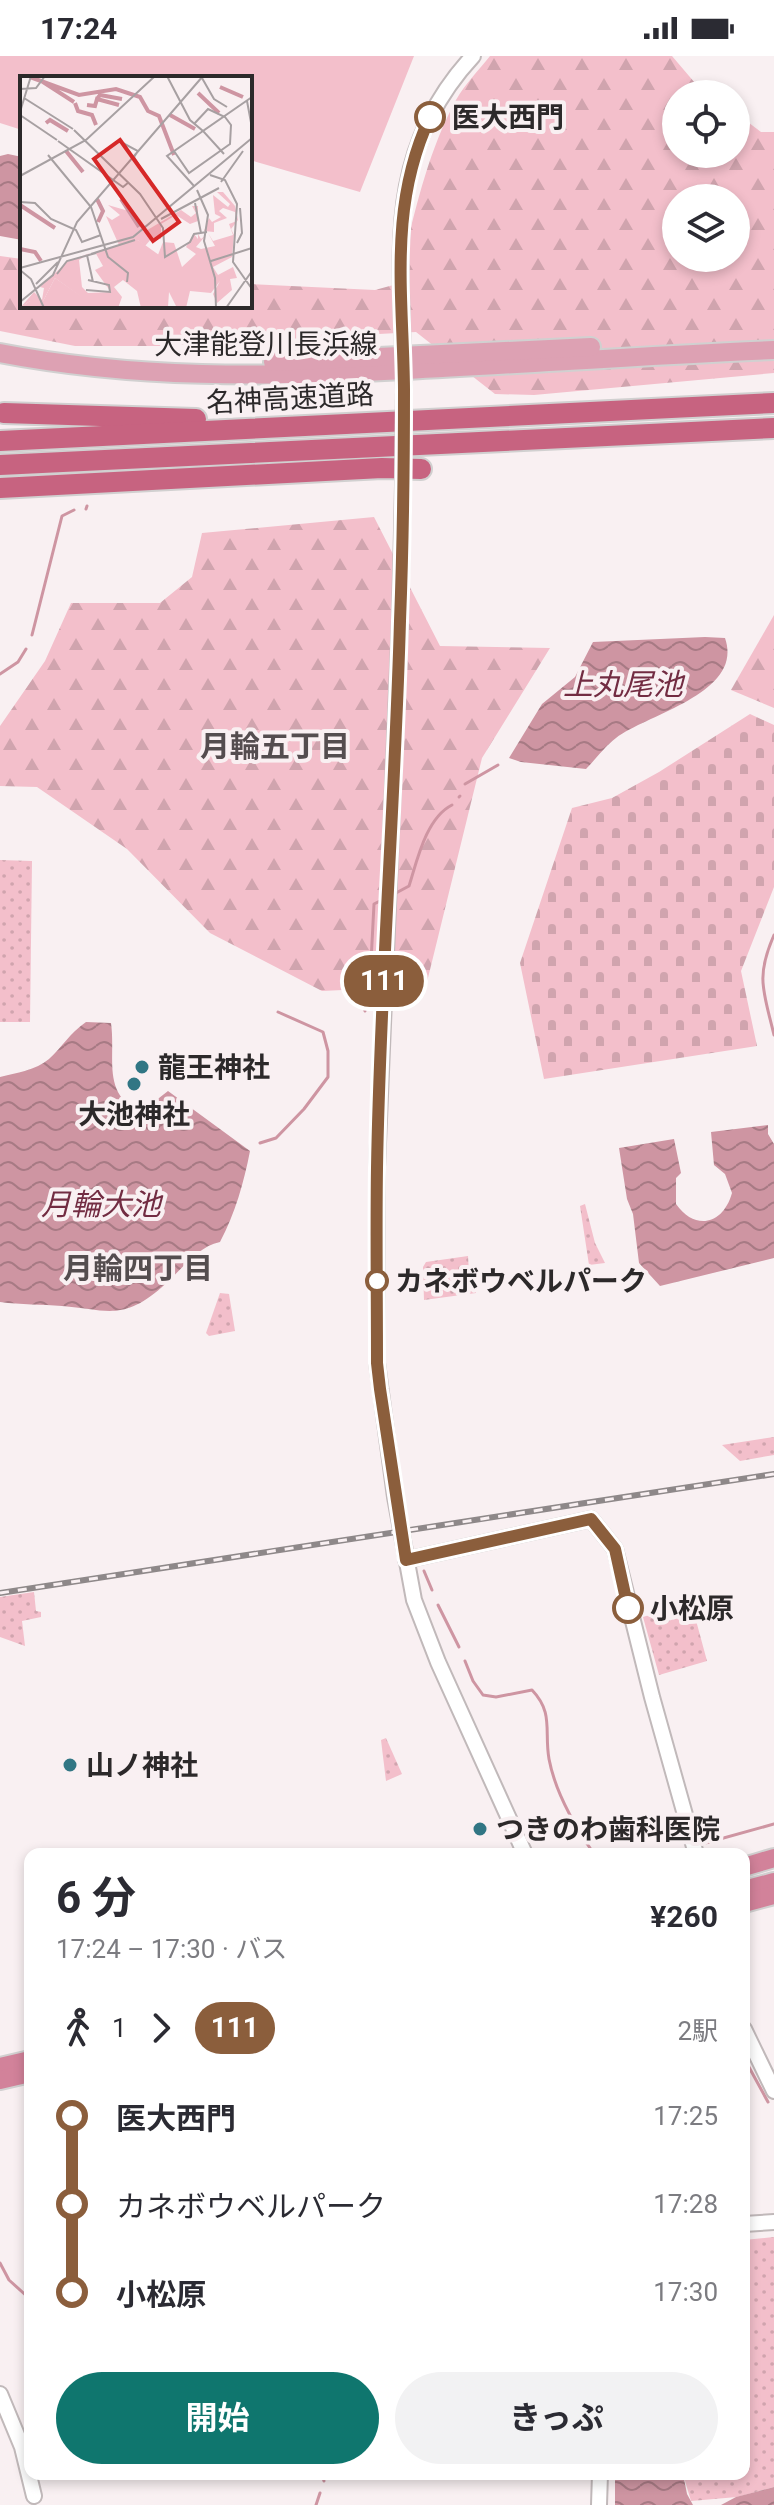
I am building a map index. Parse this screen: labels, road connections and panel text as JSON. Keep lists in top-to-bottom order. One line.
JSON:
{"streets":{"highway":["名神高速道路"],"main road":["大津能登川長浜線"]},"districts":["月輪五丁目","月輪四丁目"],"water":["上丸尾池","月輪大池"],"places":["医大西門","龍王神社","大池神社","カネボウベルパーク","小松原","山ノ神社","つきのわ歯科医院"],"lines":["bus line 111"],"page":{"status":"17:24","on_map":"111","heading":["6 分","17:24 – 17:30 · バス","¥260"],"legs":["1","111","2駅"],"list":[{"name":"医大西門","value":"17:25"},{"name":"カネボウベルパーク","value":"17:28"},{"name":"小松原","value":"17:30"}],"buttons":["開始","きっぷ"]}}
